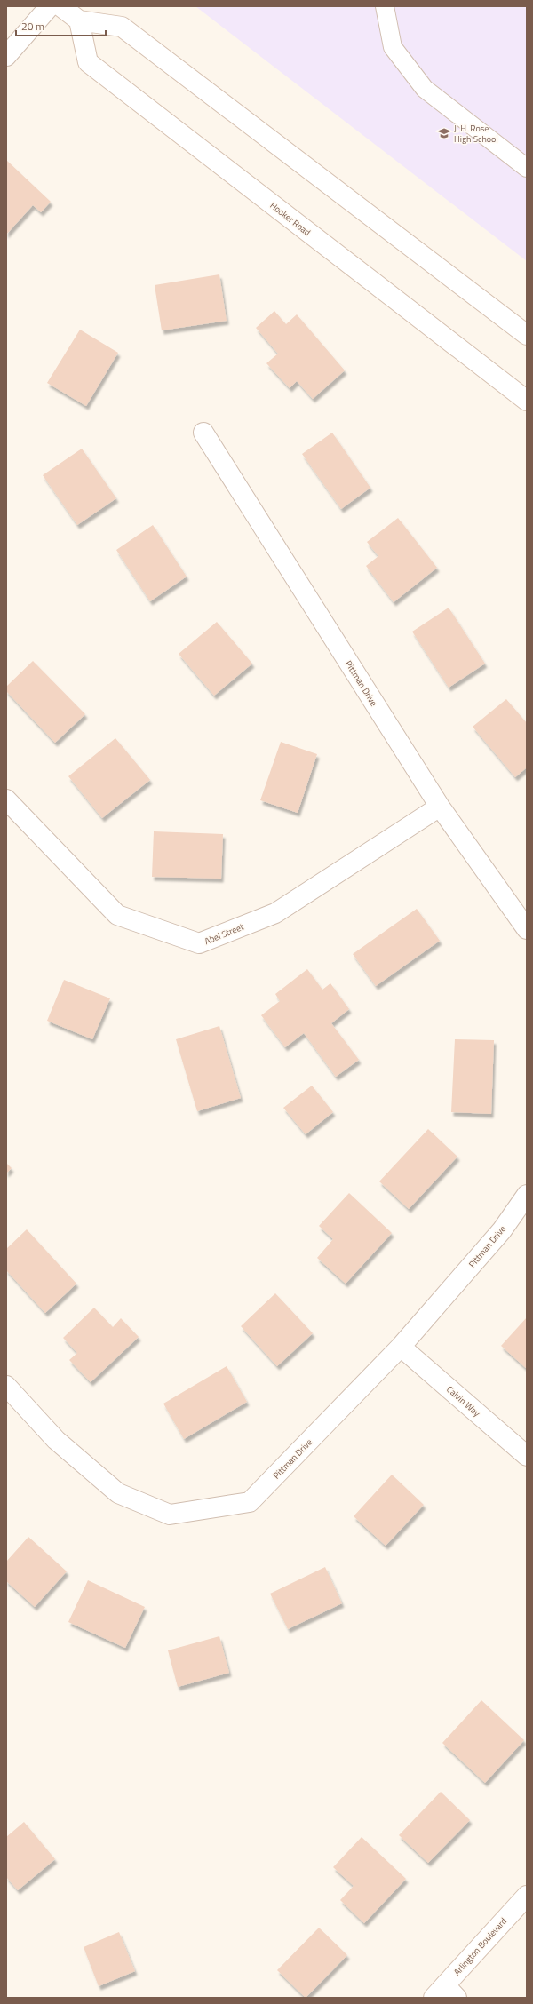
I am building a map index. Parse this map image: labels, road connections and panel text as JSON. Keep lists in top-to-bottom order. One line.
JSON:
{"streets":{"street":["Hooker Road","Pittman Drive","Abel Street","Calvin Way","Arlington Boulevard"]},"crossings":[["Pittman Drive","Abel Street"],["Pittman Drive","Calvin Way"]],"places":{"school or university":["J. H. Rose High School"]},"scale_bar":"20 m"}
